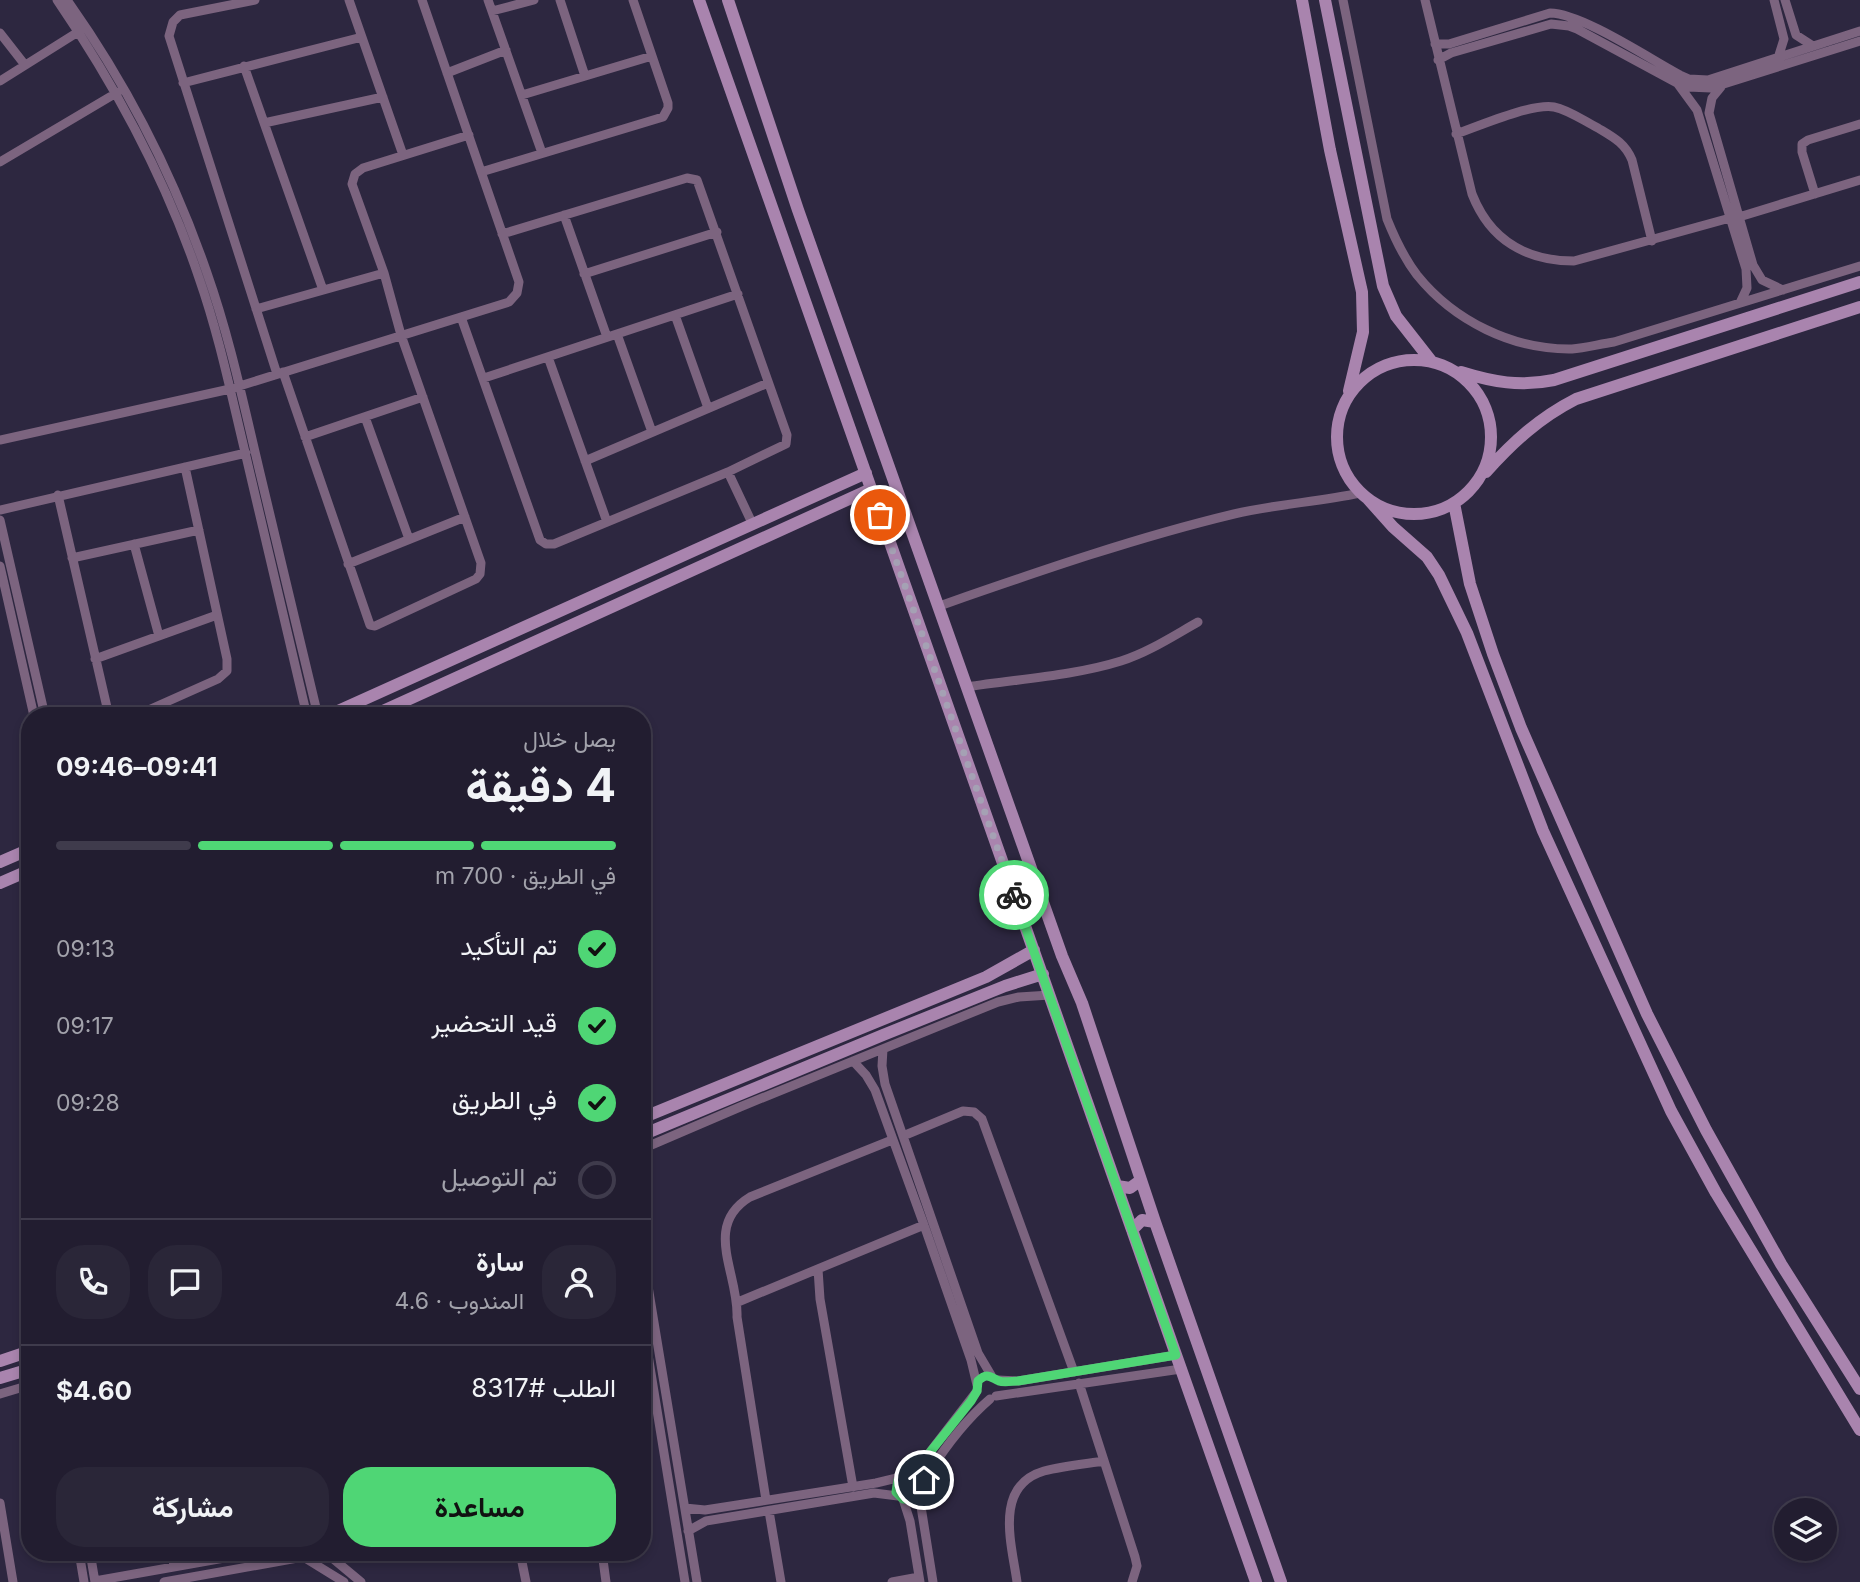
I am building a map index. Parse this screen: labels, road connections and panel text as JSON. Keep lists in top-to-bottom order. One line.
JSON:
{"page":{"heading":["4 دقيقة","يصل خلال","09:41–09:46"],"panel":["سارة","المندوب · 4.6","الطلب #8317","$4.60"],"bar":"في الطريق · 700 m","list":[["تم التأكيد","09:13"],["قيد التحضير","09:17"],["في الطريق","09:28"],"تم التوصيل"],"buttons":["مساعدة","مشاركة"]}}
